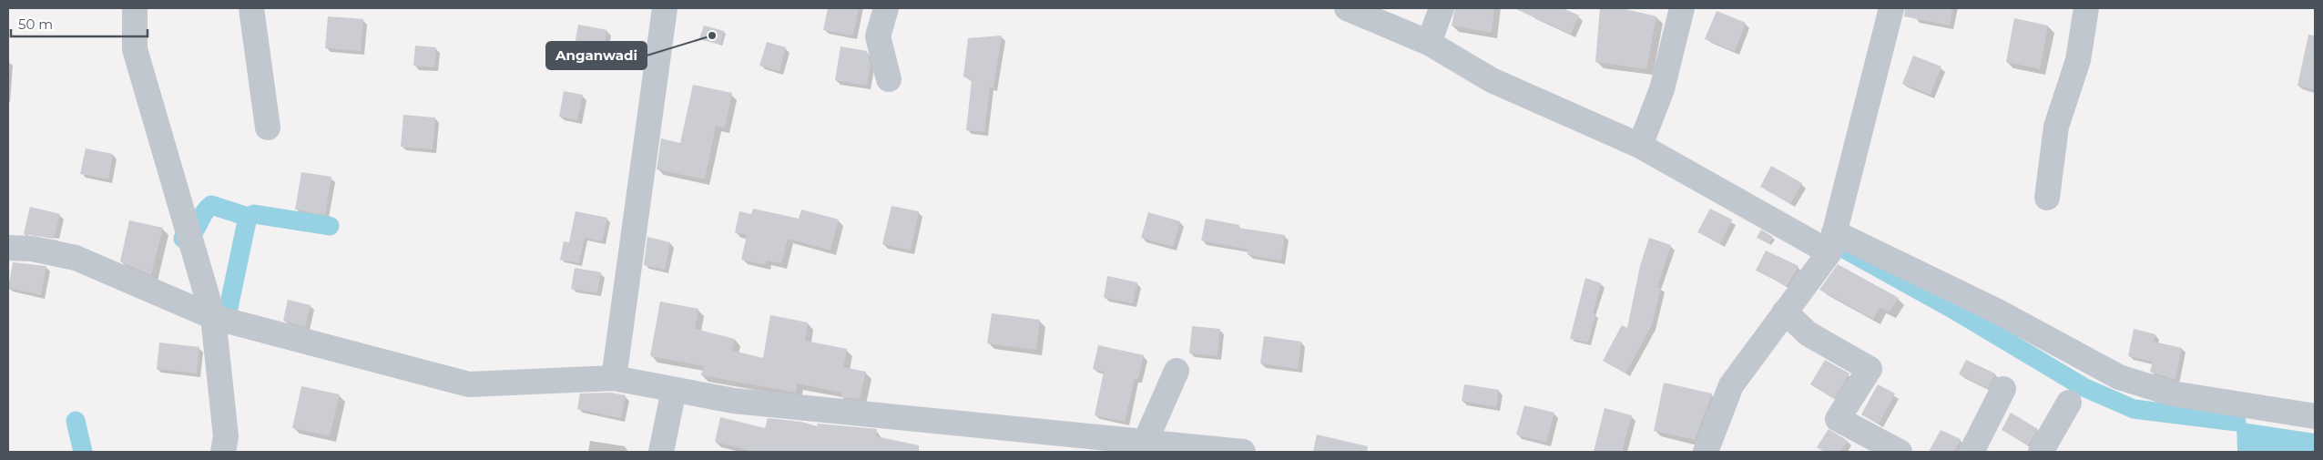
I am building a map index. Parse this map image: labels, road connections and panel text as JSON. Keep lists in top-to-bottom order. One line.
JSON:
{"places":["Anganwadi"],"scale_bar":"50 m"}
